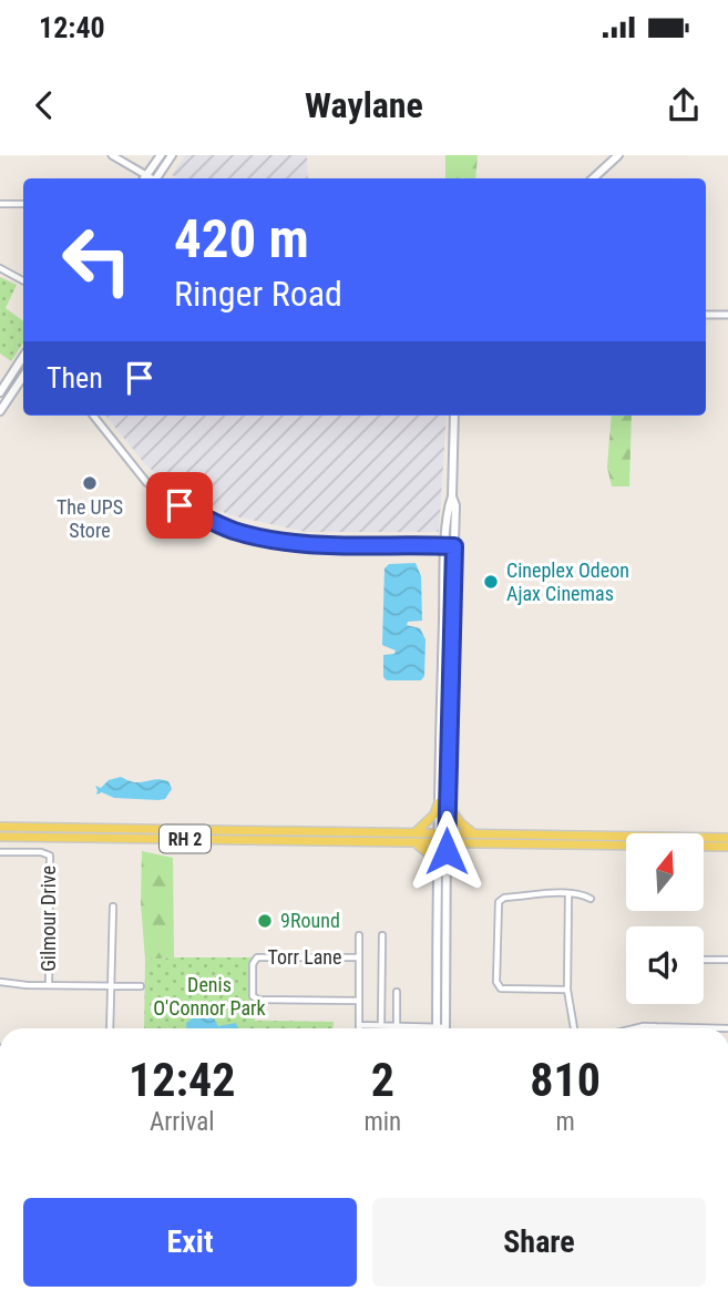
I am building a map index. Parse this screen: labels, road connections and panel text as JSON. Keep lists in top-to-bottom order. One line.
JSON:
{"streets":{"main road":["RH 2"],"street":["Gilmour Drive","Torr Lane"]},"parks":["Denis O'Connor Park"],"places":["The UPS Store","Cineplex Odeon Ajax Cinemas","9Round"],"north":"top","page":{"status":"12:40","header":"Waylane","turn":["420 m","Ringer Road"],"then":"Then","eta":["12:42","Arrival","2","min","810","m"],"buttons":["Exit","Share"]}}
